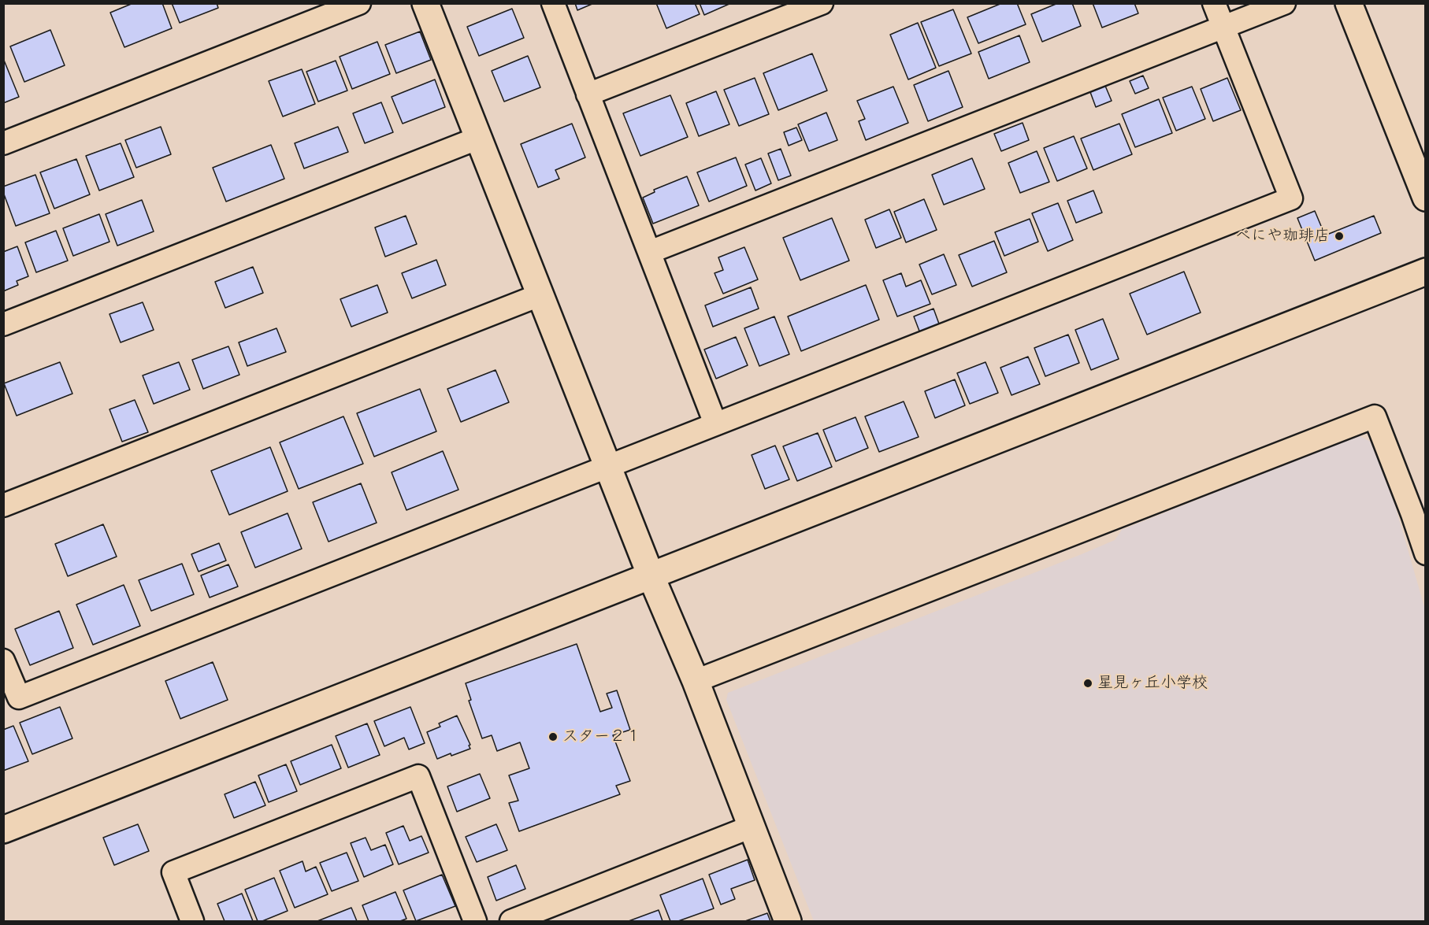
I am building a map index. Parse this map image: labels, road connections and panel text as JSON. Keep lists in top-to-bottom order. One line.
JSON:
{"places":["べにや珈琲店","星見ヶ丘小学校","スター２１"]}
